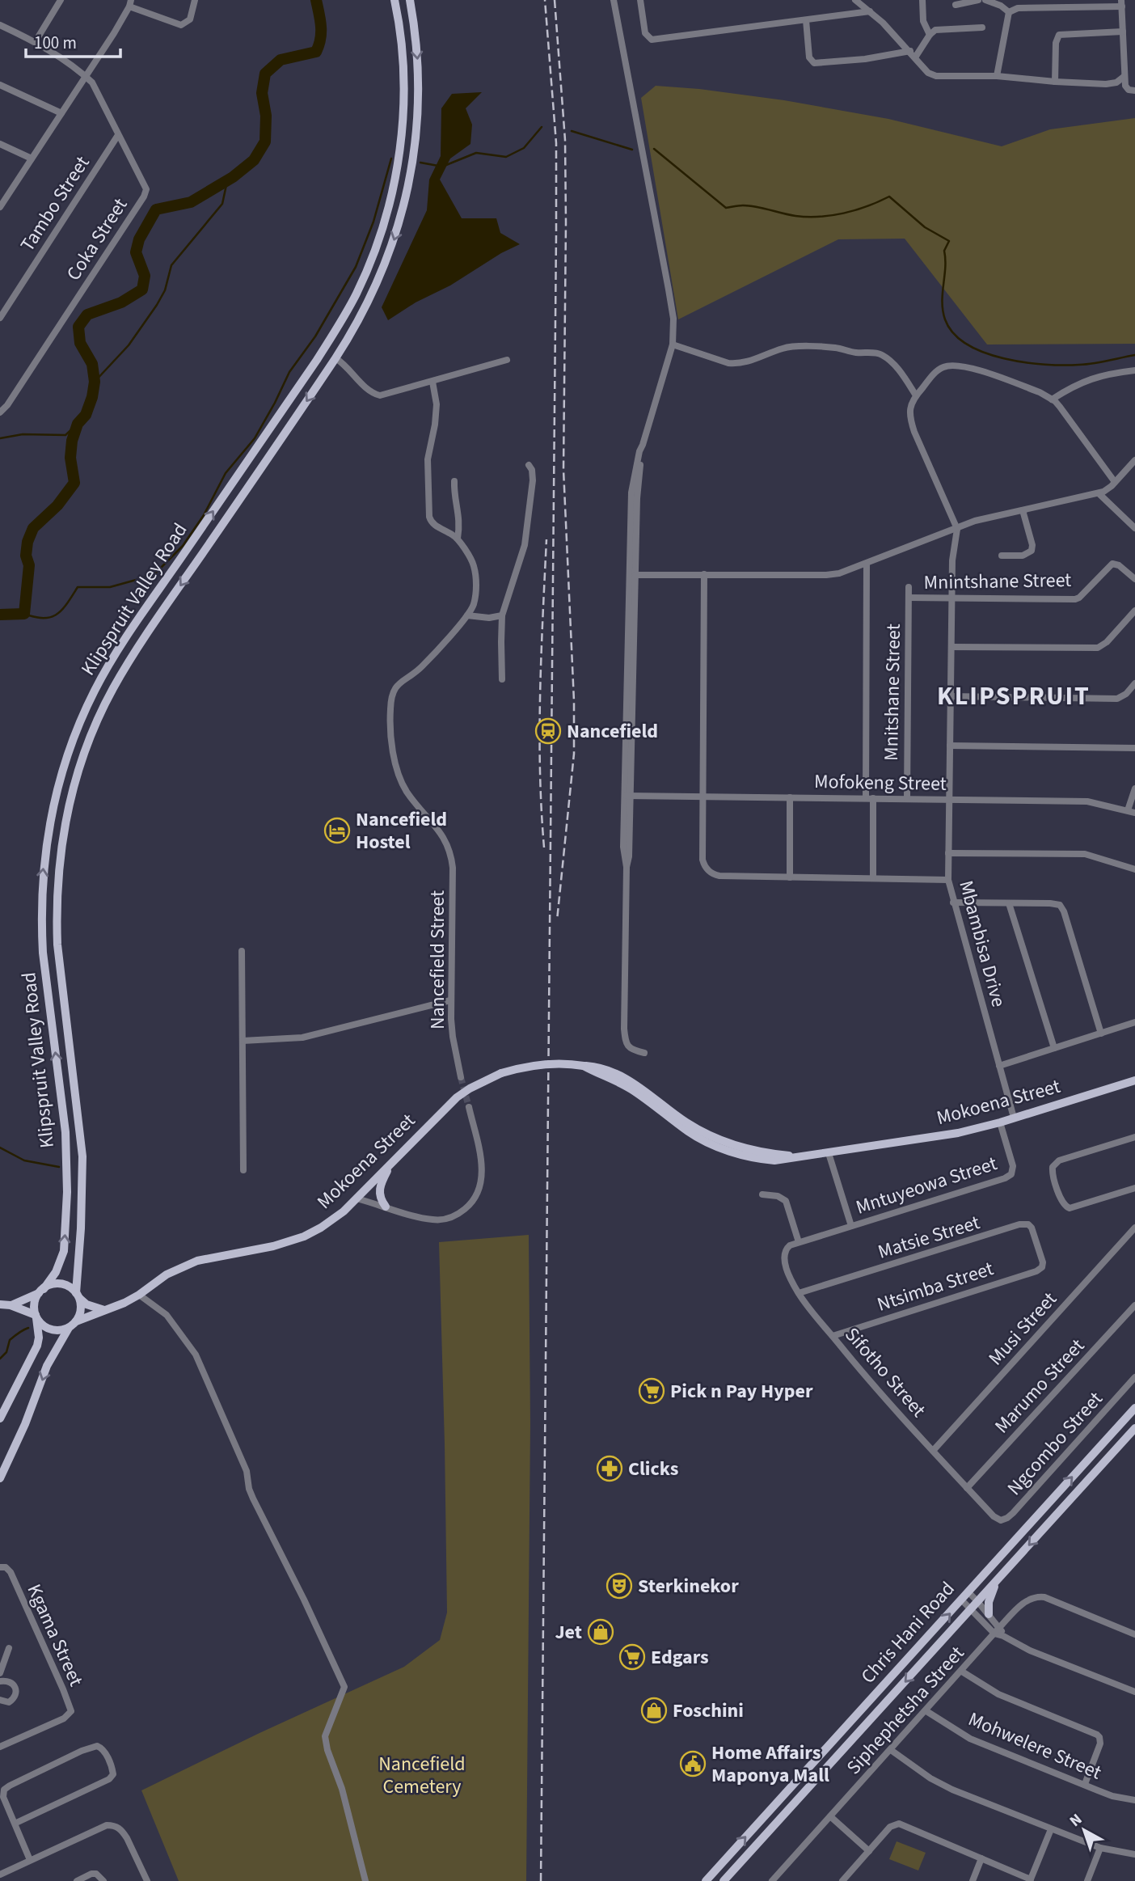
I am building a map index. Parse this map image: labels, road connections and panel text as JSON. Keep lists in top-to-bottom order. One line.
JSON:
{"streets":{"main road":["Klipspruit Valley Road","Mokoena Street","Chris Hani Road"],"street":["Tambo Street","Coka Street","Mnintshane Street","Mnitshane Street","Mofokeng Street","Mbambisa Drive","Nancefield Street","Mntuyeowa Street","Matsie Street","Ntsimba Street","Musi Street","Sifotho Street","Marumo Street","Ngcombo Street","Kgama Street","Siphephetsha Street","Mohwelere Street"]},"crossings":[["Tambo Street","Coka Street"],["Mnintshane Street","Mnitshane Street"],["Mnintshane Street","Mbambisa Drive"],["Klipspruit Valley Road","Mokoena Street"],["Mnitshane Street","Mofokeng Street"],["Mofokeng Street","Mbambisa Drive"],["Mbambisa Drive","Mokoena Street"],["Mokoena Street","Mntuyeowa Street"],["Mntuyeowa Street","Sifotho Street"],["Matsie Street","Ntsimba Street"],["Matsie Street","Sifotho Street"],["Ntsimba Street","Sifotho Street"],["Musi Street","Sifotho Street"],["Sifotho Street","Marumo Street"],["Sifotho Street","Ngcombo Street"],["Siphephetsha Street","Mohwelere Street"]],"districts":["KLIPSPRUIT"],"parks":["Nancefield Cemetery"],"places":{"station":["Nancefield"],"hotel":["Nancefield Hostel"],"supermarket":["Pick n Pay Hyper","Edgars"],"pharmacy":["Clicks"],"theatre":["Sterkinekor"],"shop":["Jet","Foschini"],"public building":["Home Affairs Maponya Mall"]},"scale_bar":"100 m","north":"top left"}
